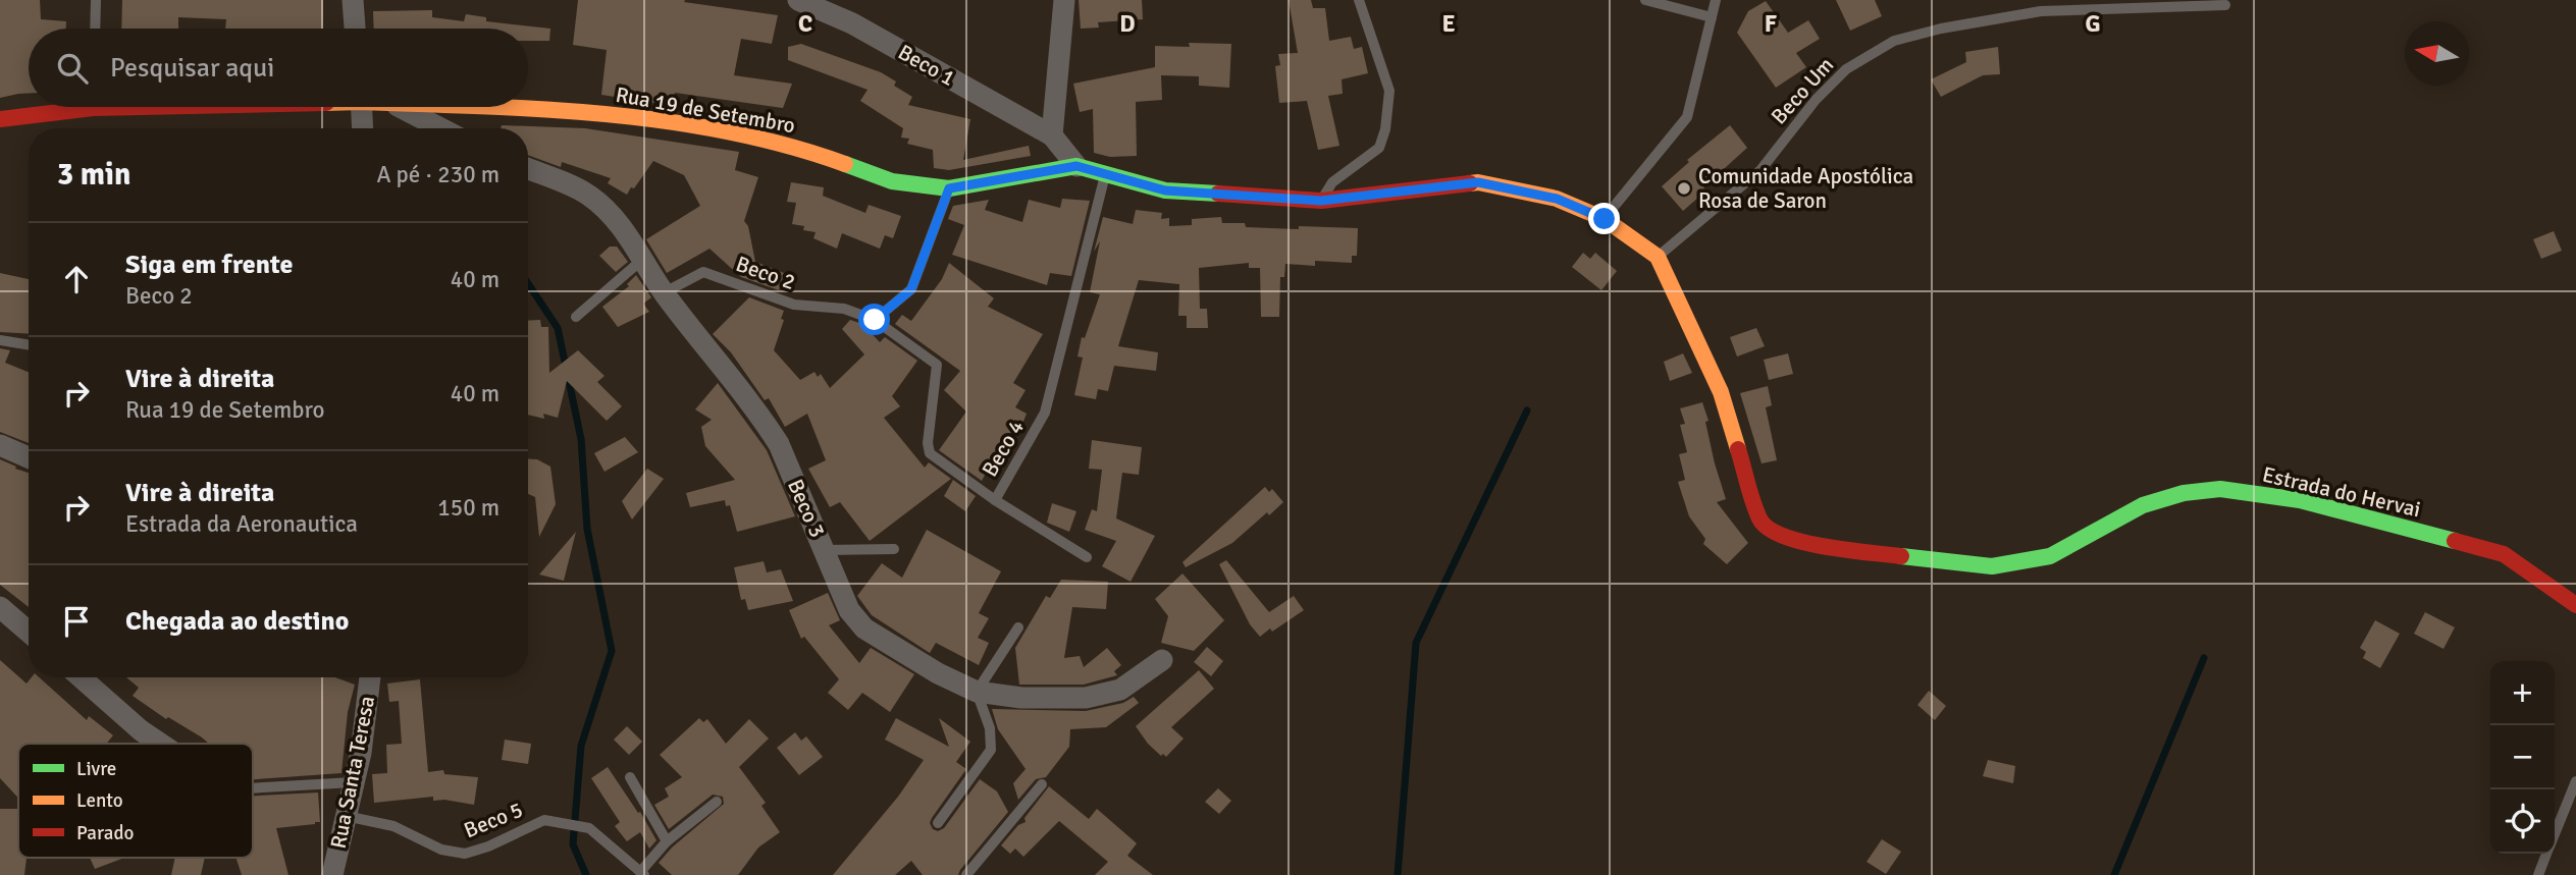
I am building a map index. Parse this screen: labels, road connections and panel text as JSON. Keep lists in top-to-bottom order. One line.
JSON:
{"streets":{"street":["Beco 1","Rua 19 de Setembro","Estrada do Hervai","Beco 3","Rua Santa Teresa"],"lane":["Beco Um","Beco 2","Beco 4","Beco 5"]},"crossings":[["Beco Um","Estrada do Hervai"],["Beco 2","Beco 4"],["Beco 2","Beco 3"],["Rua Santa Teresa","Beco 5"]],"places":["Comunidade Apostólica Rosa de Saron"],"legend":["Livre","Lento","Parado"],"north":"left","page":{"search":"Pesquisar aqui","heading":["3 min","A pé · 230 m"],"list":[["Siga em frente","Beco 2","40 m"],["Vire à direita","Rua 19 de Setembro","40 m"],["Vire à direita","Estrada da Aeronautica","150 m"],"Chegada ao destino"],"map_buttons":["+","−"]},"grid":{"columns":["C","D","E","F","G"]}}
